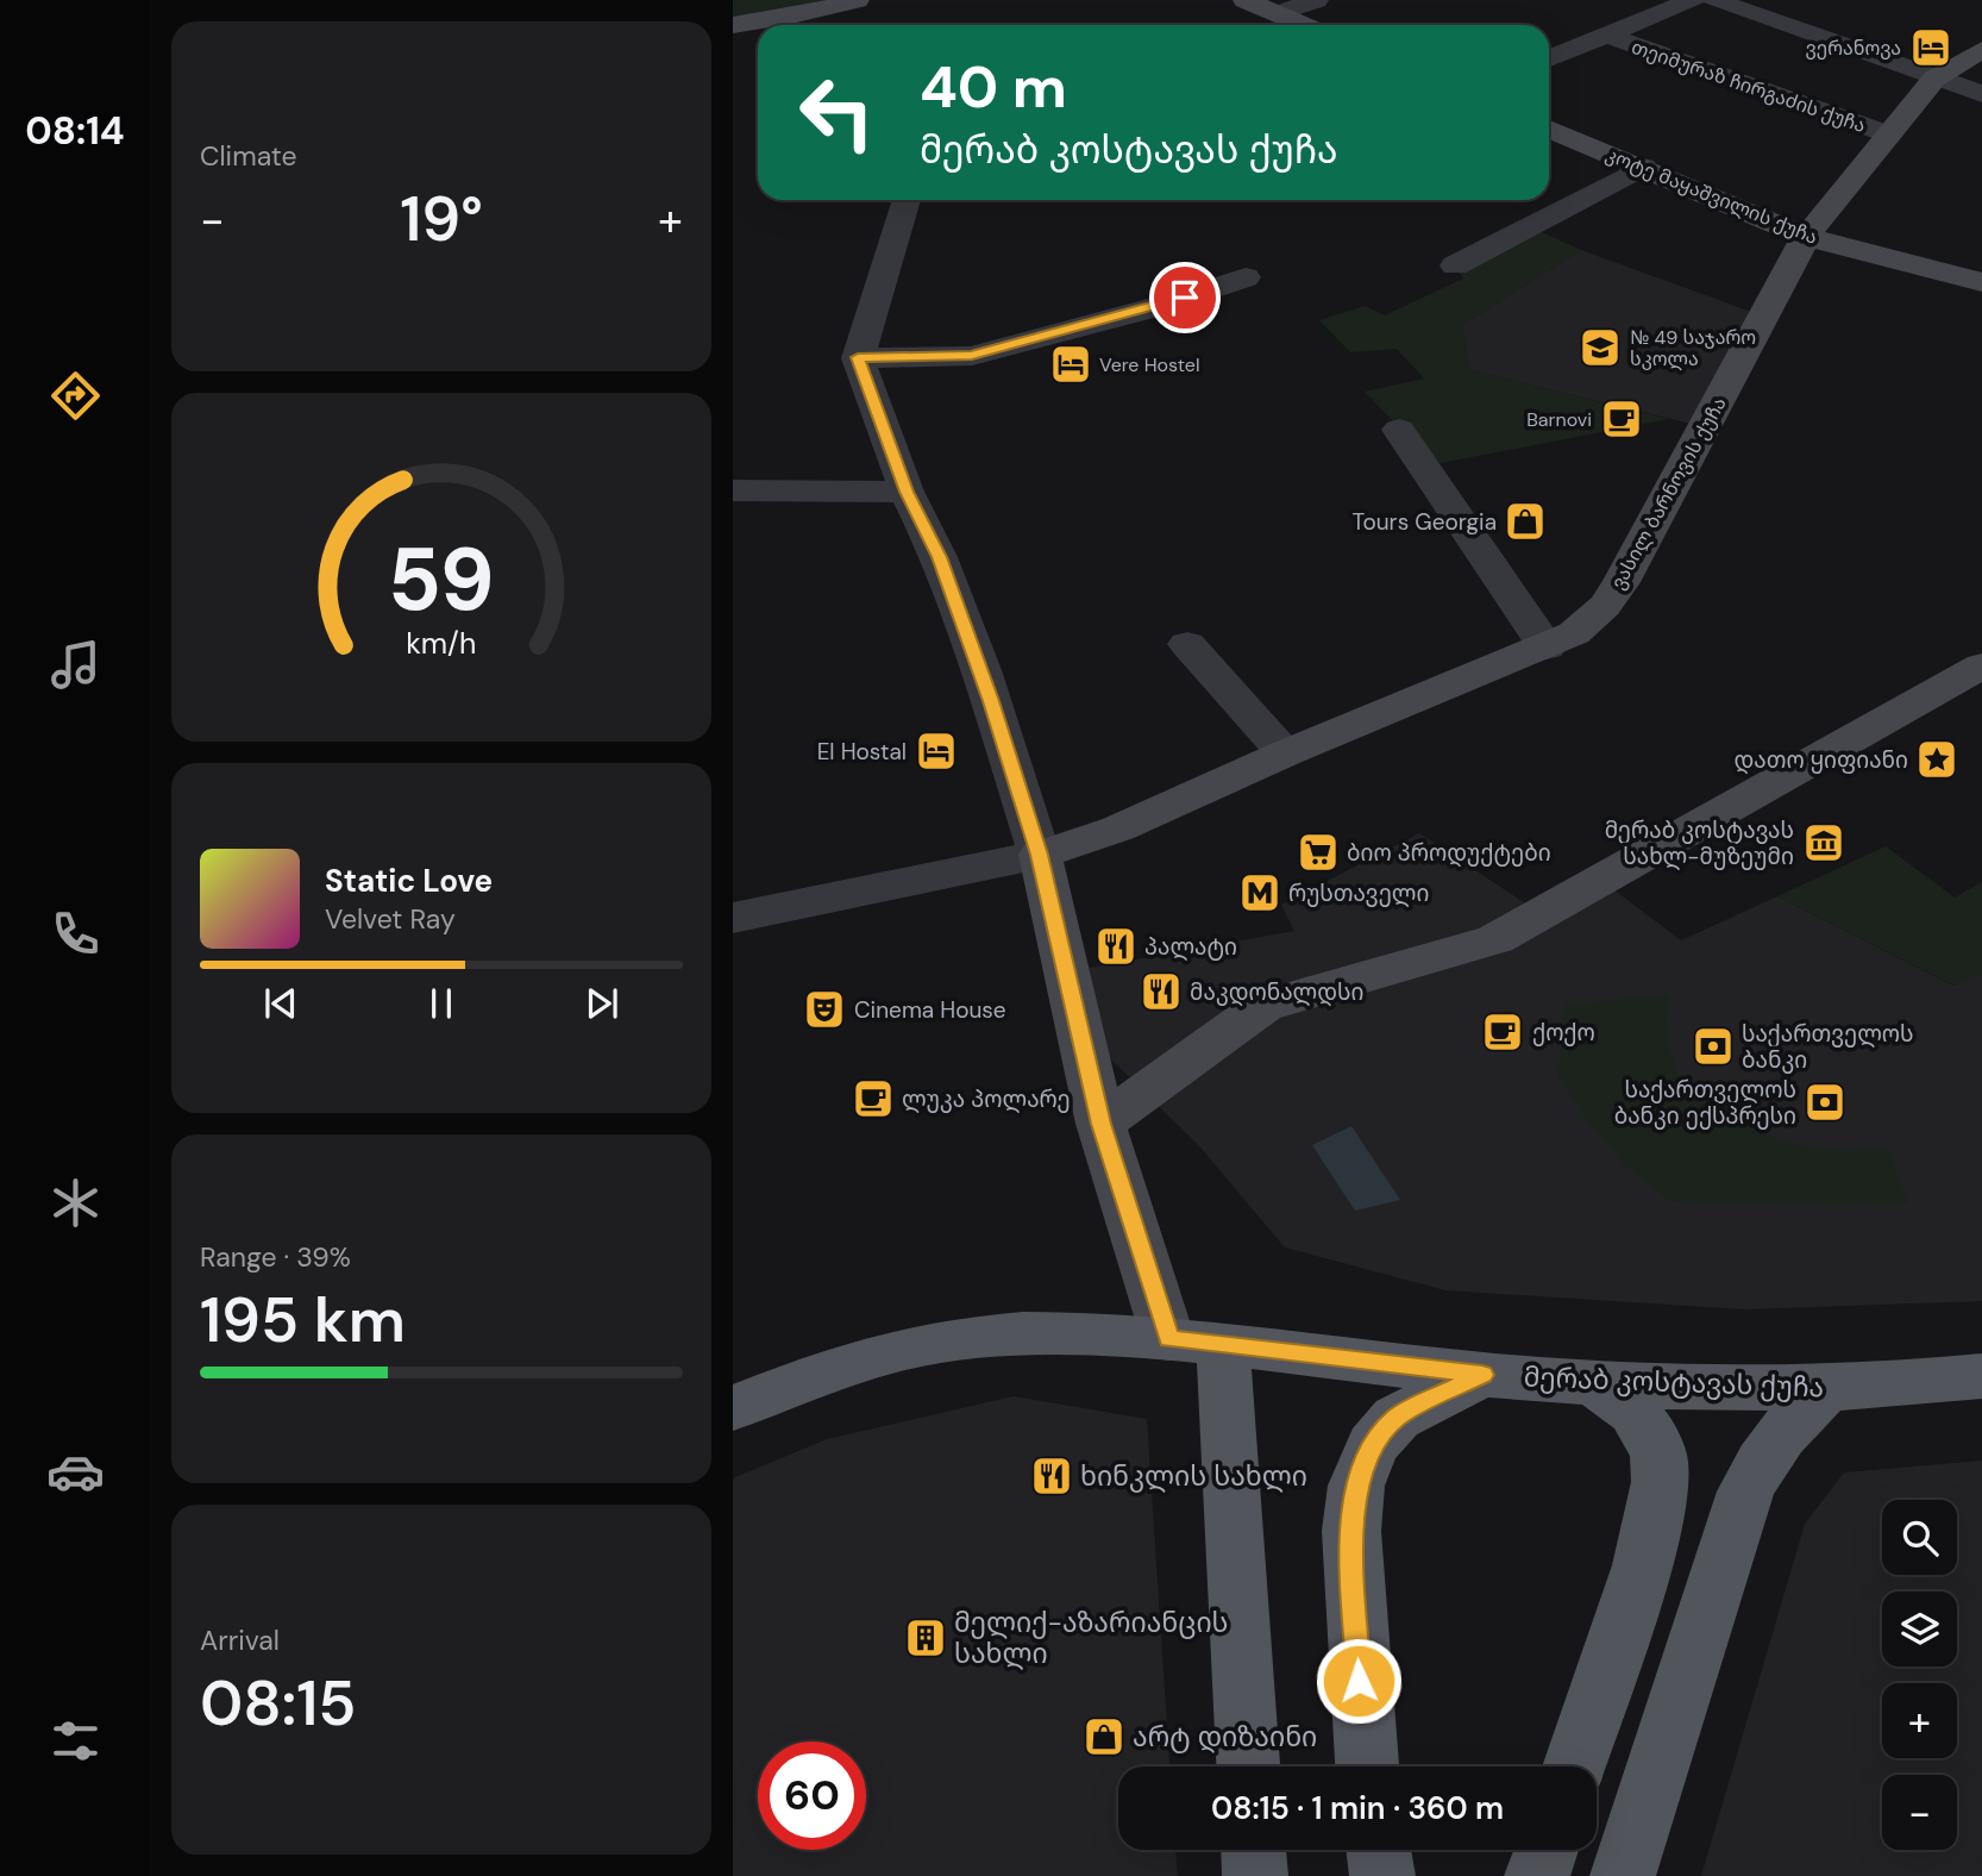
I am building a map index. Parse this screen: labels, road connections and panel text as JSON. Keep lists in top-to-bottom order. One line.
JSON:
{"streets":{"main road":["მერაბ კოსტავას ქუჩა"],"street":["თეიმურაზ ჩირგაძის ქუჩა","კოტე მაყაშვილის ქუჩა","ვასილ ბარნოვის ქუჩა"]},"crossings":[["თეიმურაზ ჩირგაძის ქუჩა","ვასილ ბარნოვის ქუჩა"],["კოტე მაყაშვილის ქუჩა","ვასილ ბარნოვის ქუჩა"]],"places":{"hotel":["ვერანოვა","Vere Hostel","El Hostal"],"school or university":["№ 49 საჯარო სკოლა"],"cafe":["Barnovi","ქოქო","ლუკა პოლარე"],"shop":["Tours Georgia","არტ დიზაინი"],"place":["დათო ყიფიანი"],"museum":["მერაბ კოსტავას სახლ-მუზეუმი"],"supermarket":["ბიო პროდუქტები"],"metro station":["რუსთაველი"],"restaurant":["პალატი","მაკდონალდსი","ხინკლის სახლი"],"theatre":["Cinema House"],"bank":["საქართველოს ბანკი","საქართველოს ბანკი ექსპრესი"],"building":["მელიქ-აზარიანცის სახლი"]},"page":{"tabs":"08:14","tile":["Climate",["Range · 39%","195 km"],["Arrival","08:15"]],"turn":["40 m","მერაბ კოსტავას ქუჩა"],"heat":["−","19°","+"],"song":["Static Love","Velvet Ray"],"map_buttons":["+","−"],"limit":"60","trip":"08:15 · 1 min · 360 m","gauge":["59","km/h"]}}
